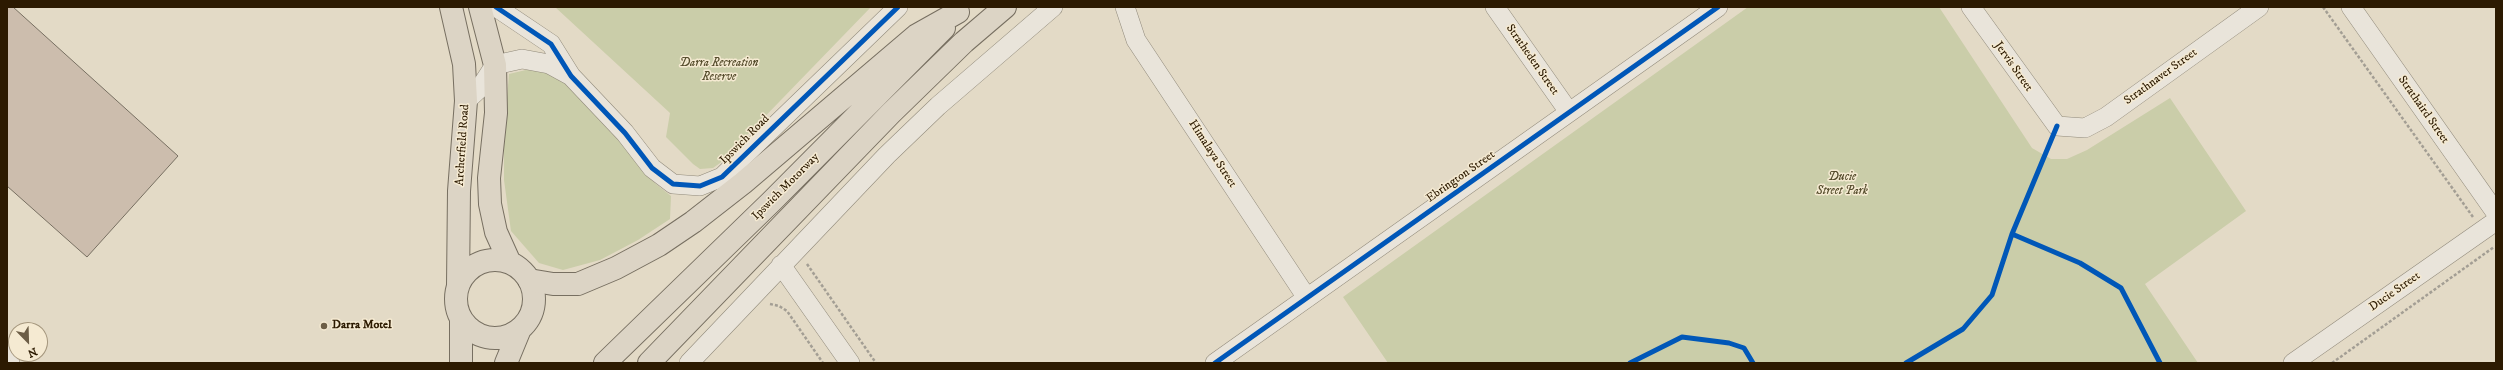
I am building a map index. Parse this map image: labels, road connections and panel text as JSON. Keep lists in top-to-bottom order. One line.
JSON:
{"streets":{"main road":["Archerfield Road","Ipswich Motorway"],"street":["Stratheden Street","Jervis Street","Strathnaver Street","Strathaird Street","Ipswich Road","Himalaya Street","Ebrington Street","Ducie Street"]},"crossings":[["Stratheden Street","Ebrington Street"],["Jervis Street","Strathnaver Street"],["Himalaya Street","Ebrington Street"]],"parks":["Darra Recreation Reserve","Ducie Street Park"],"places":["Darra Motel"],"north":"bottom right"}
